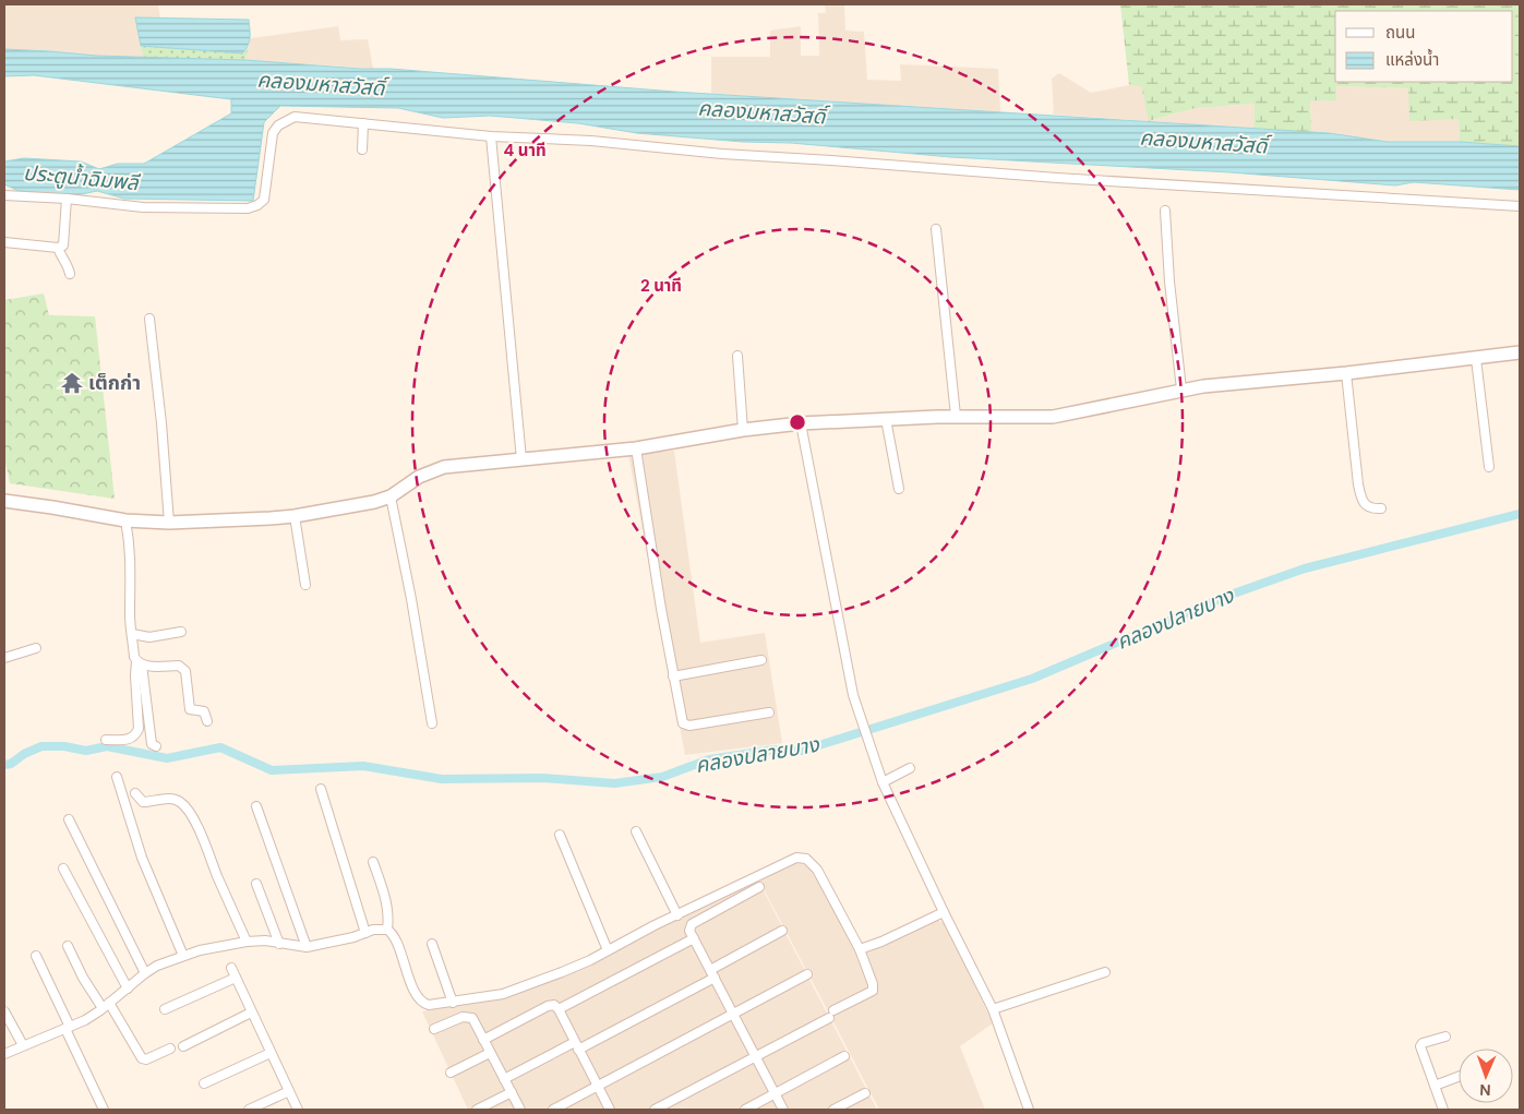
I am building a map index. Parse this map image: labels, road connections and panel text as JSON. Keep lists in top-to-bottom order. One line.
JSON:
{"water":["คลองมหาสวัสดิ์","ประตูน้ำฉิมพลี","คลองปลายบาง"],"places":{"temple":["เต็กก่า"]},"legend":["ถนน","แหล่งน้ำ"],"north":"bottom","rings":["4 นาที","2 นาที"]}
